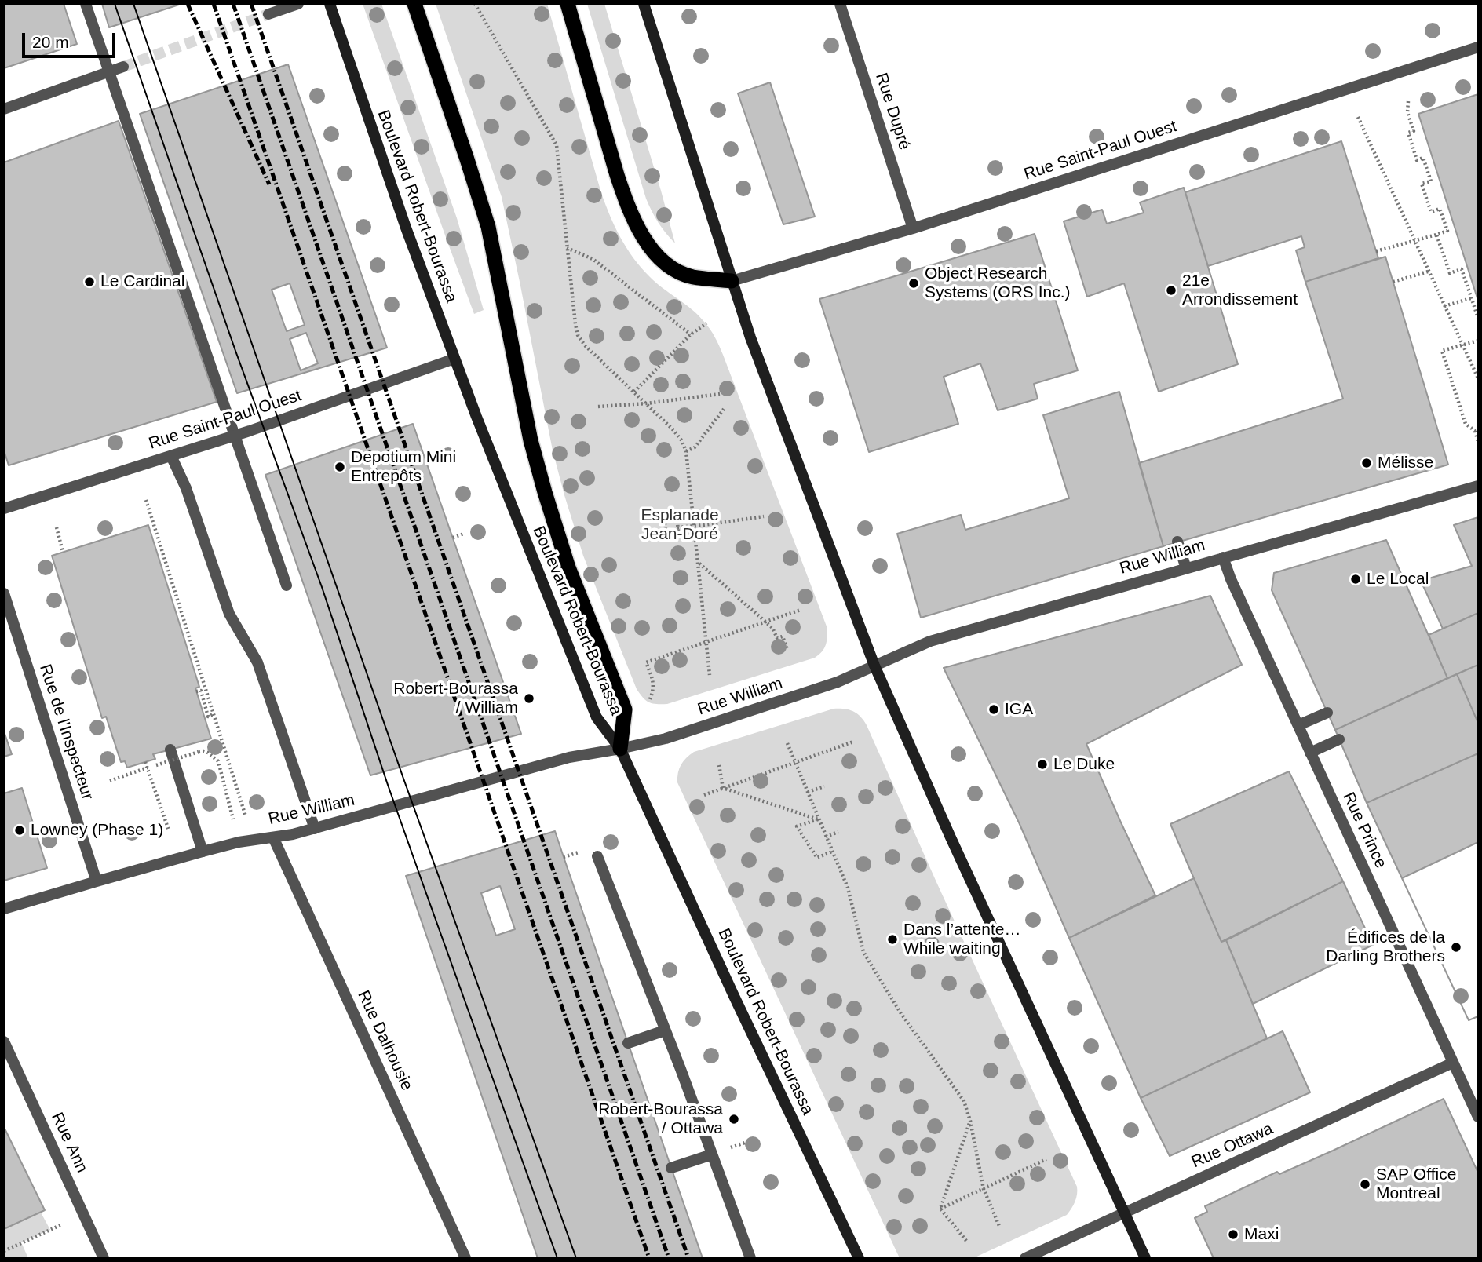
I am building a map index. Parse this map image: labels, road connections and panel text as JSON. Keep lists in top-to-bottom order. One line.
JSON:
{"streets":{"main road":["Boulevard Robert-Bourassa"],"street":["Rue Dupré","Rue Saint-Paul Ouest","Rue William","Rue de l'Inspecteur","Rue Prince","Rue Dalhousie","Rue Ann","Rue Ottawa"]},"crossings":[["Rue Dupré","Rue Saint-Paul Ouest"],["Rue Saint-Paul Ouest","Boulevard Robert-Bourassa"],["Boulevard Robert-Bourassa","Rue William"],["Rue William","Rue de l'Inspecteur"],["Rue William","Rue Prince"],["Rue William","Rue Dalhousie"],["Rue Prince","Rue Ottawa"]],"parks":["Esplanade Jean-Doré"],"places":["Le Cardinal","Object Research Systems (ORS Inc.)","21e Arrondissement","Mélisse","Depotium Mini Entrepôts","Le Local","Robert-Bourassa / William","IGA","Le Duke","Lowney (Phase 1)","Dans l’attente… While waiting","Édifices de la Darling Brothers","Robert-Bourassa / Ottawa","SAP Office Montreal","Maxi"],"scale_bar":"20 m"}
